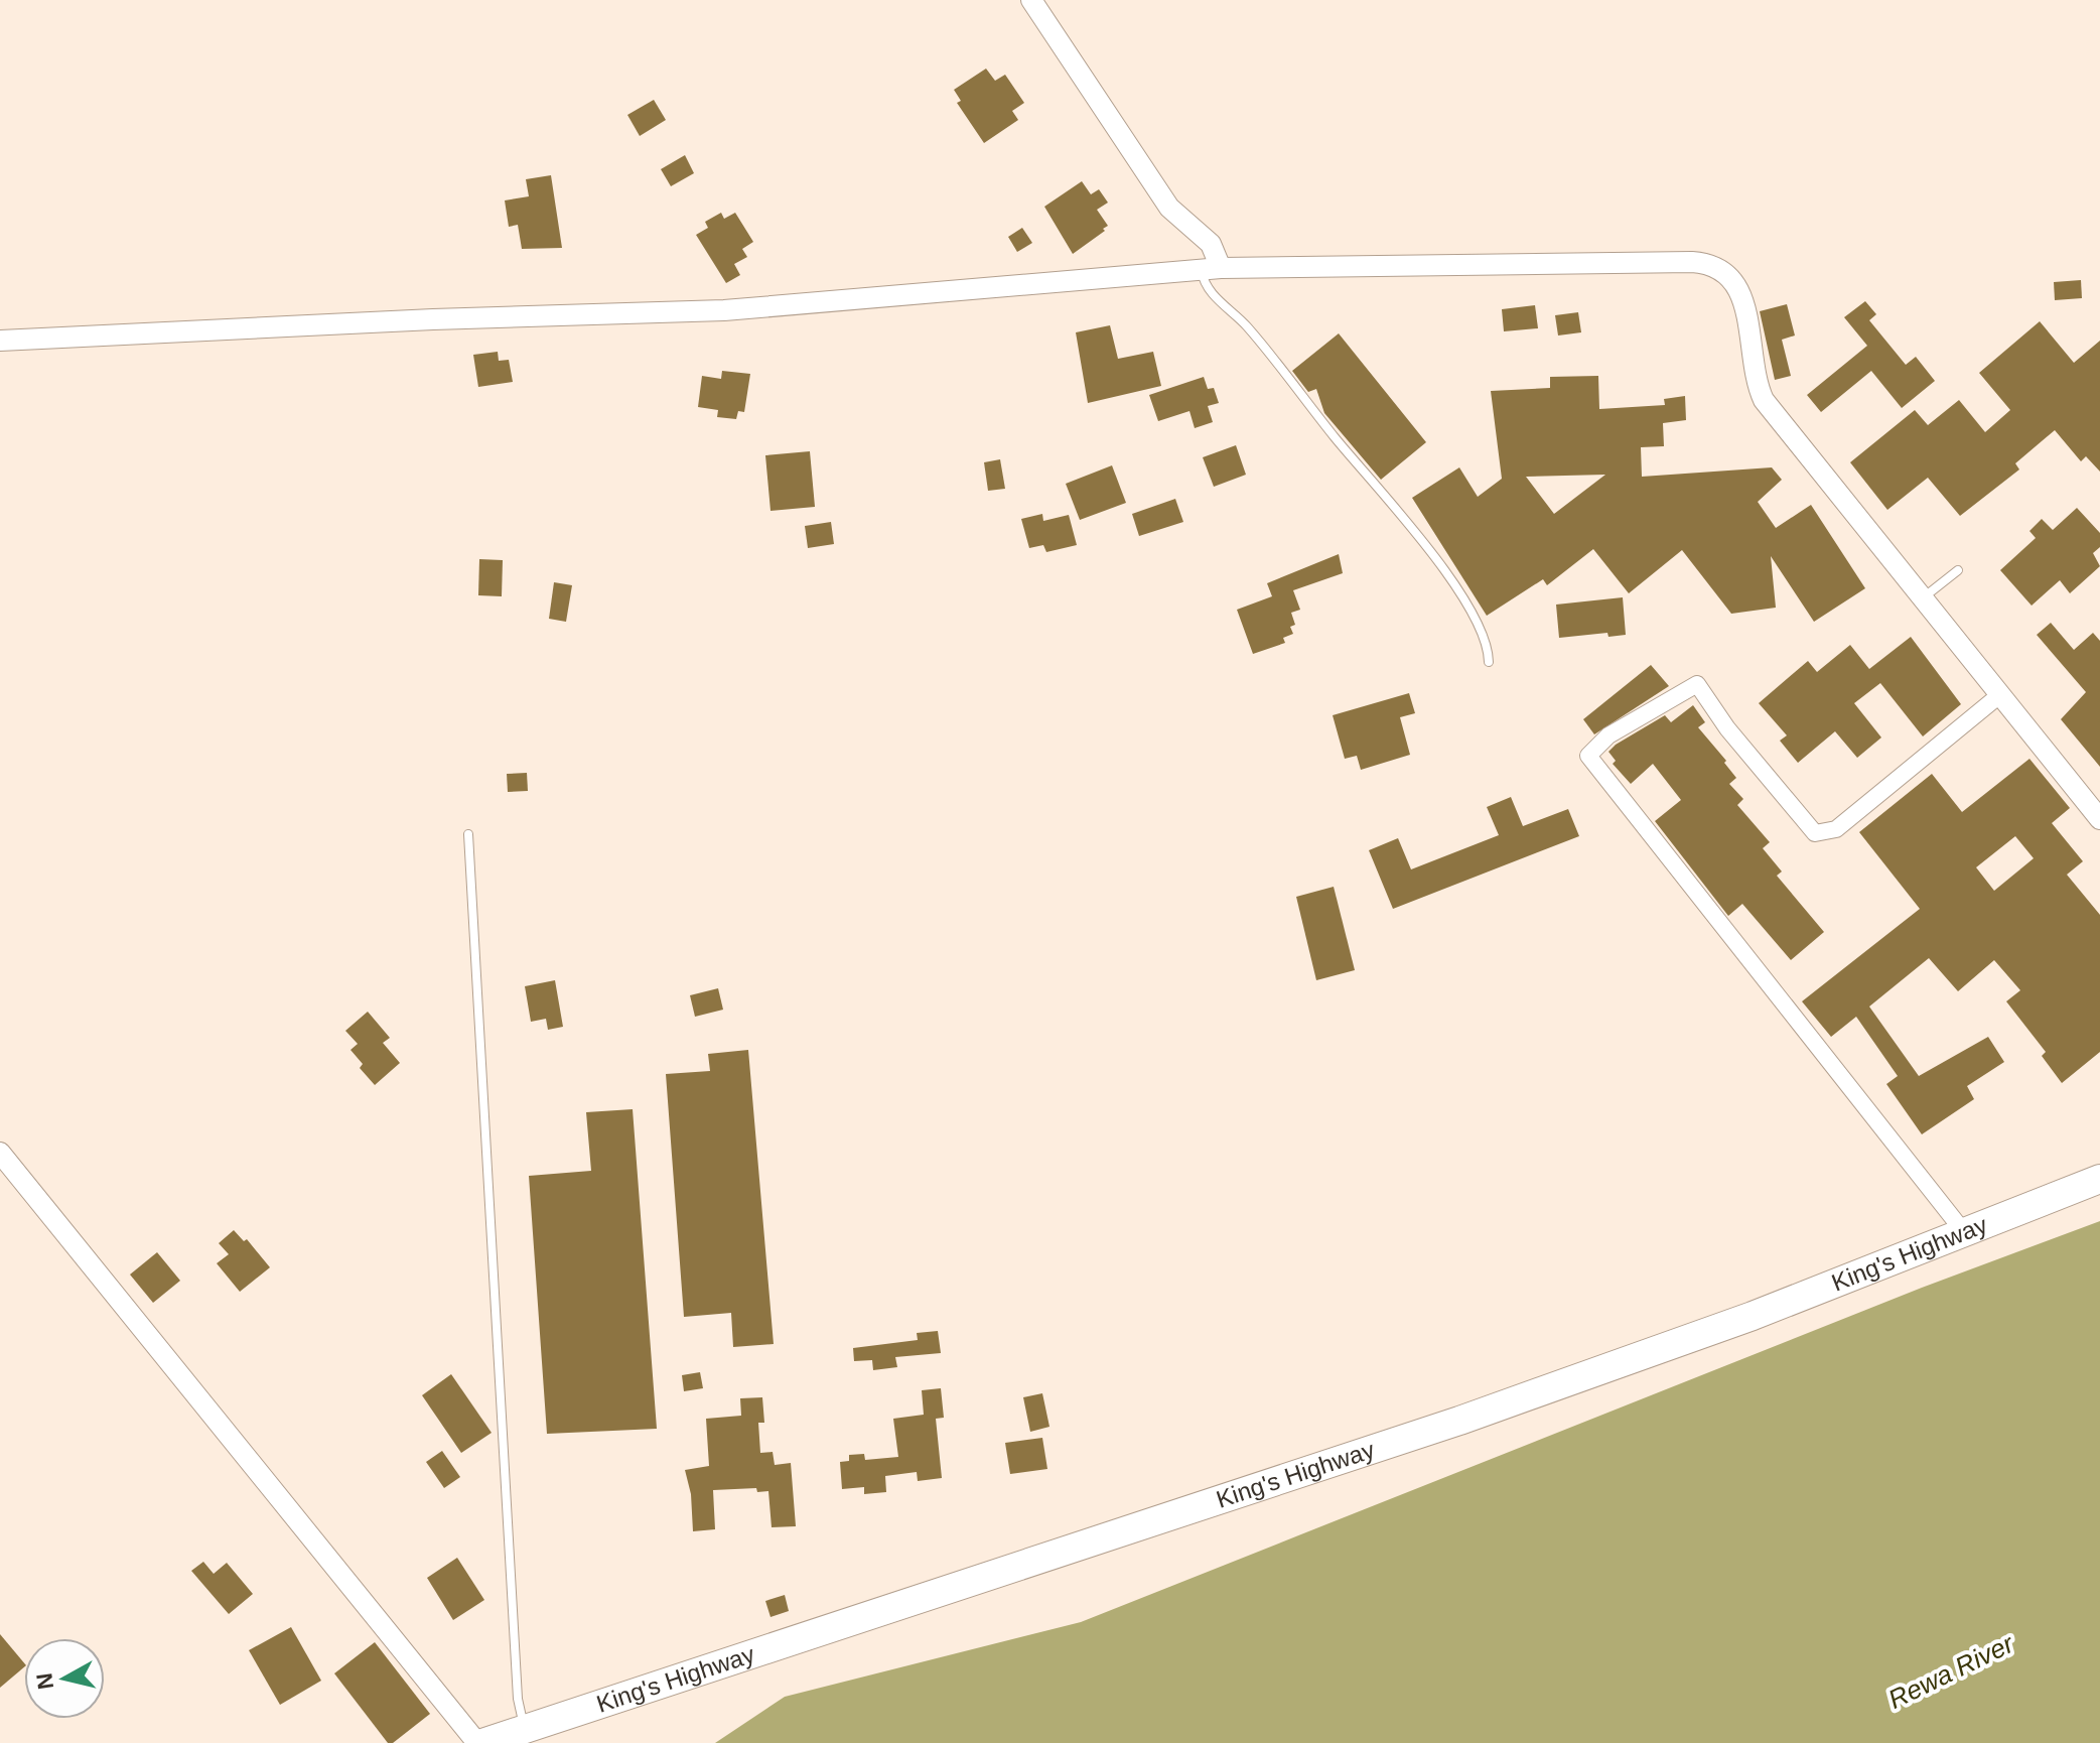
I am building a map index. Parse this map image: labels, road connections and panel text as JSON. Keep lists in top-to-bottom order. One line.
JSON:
{"streets":{"highway":["King's Highway"]},"water":["Rewa River"],"north":"left"}
